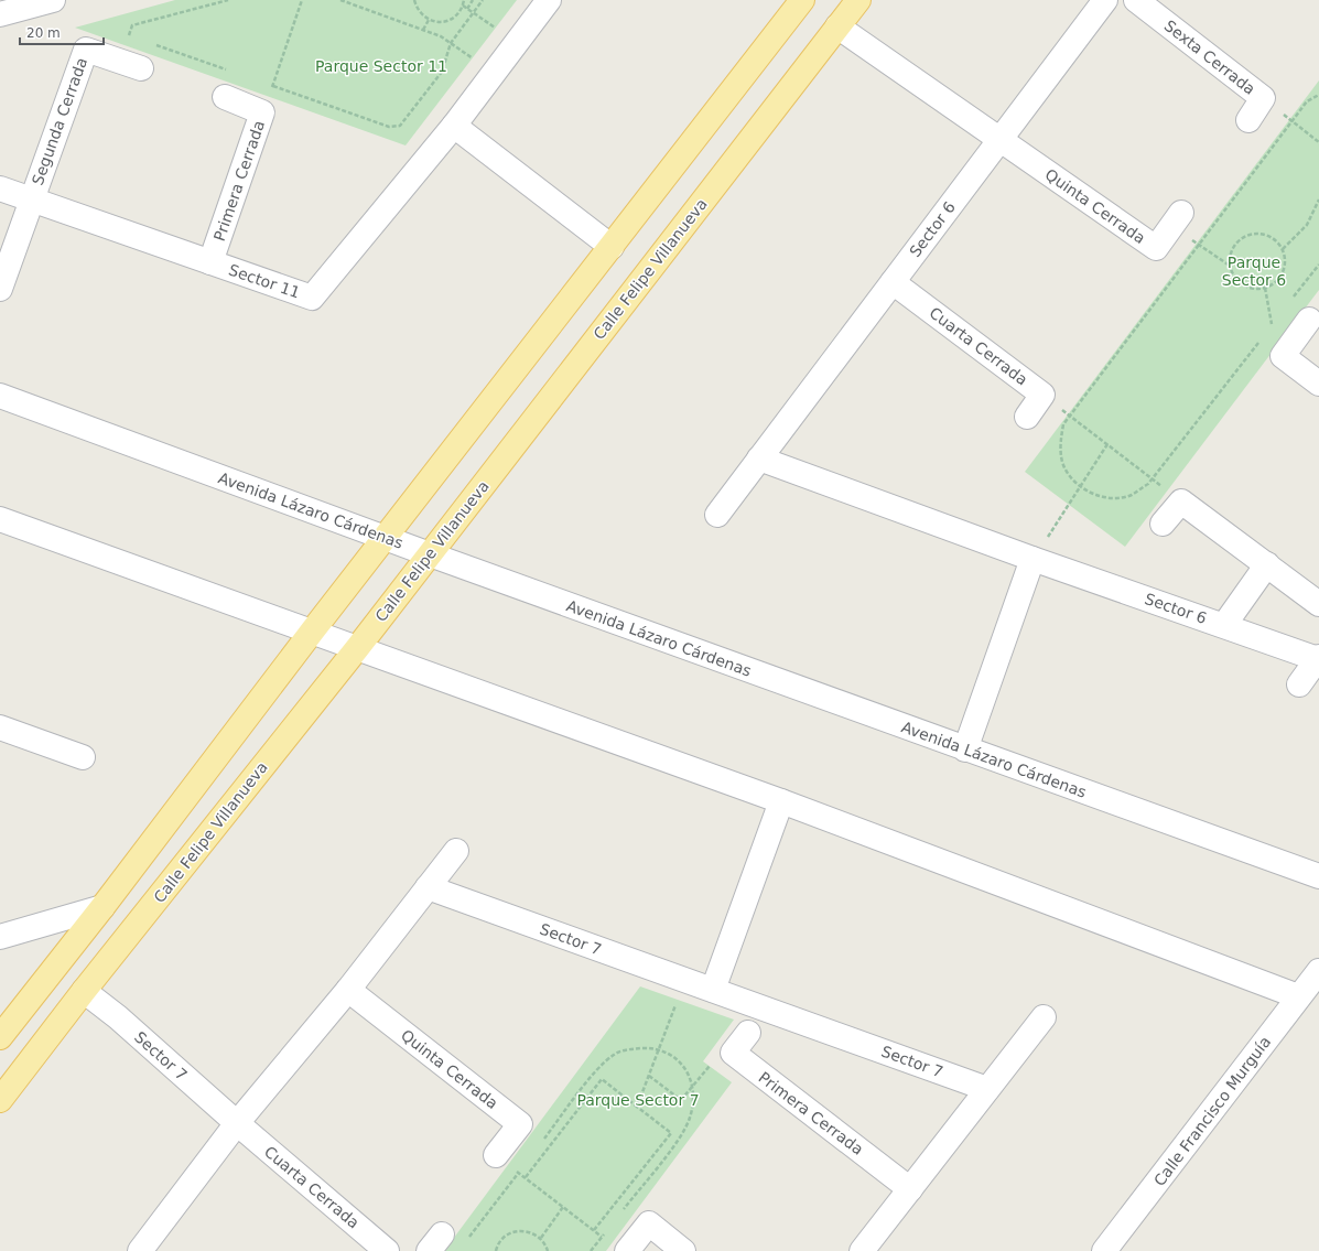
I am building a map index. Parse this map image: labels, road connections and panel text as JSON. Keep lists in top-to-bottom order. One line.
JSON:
{"streets":{"main road":["Calle Felipe Villanueva"],"street":["Sexta Cerrada","Segunda Cerrada","Primera Cerrada","Quinta Cerrada","Sector 6","Sector 11","Cuarta Cerrada","Avenida Lázaro Cárdenas","Sector 7","Calle Francisco Murguía"]},"crossings":[["Segunda Cerrada","Sector 11"],["Primera Cerrada","Sector 11"],["Quinta Cerrada","Sector 6"],["Sector 6","Cuarta Cerrada"],["Calle Felipe Villanueva","Avenida Lázaro Cárdenas"],["Calle Felipe Villanueva","Sector 7"],["Cuarta Cerrada","Sector 7"]],"parks":["Parque Sector 11","Parque Sector 6","Parque Sector 7"],"scale_bar":"20 m"}
